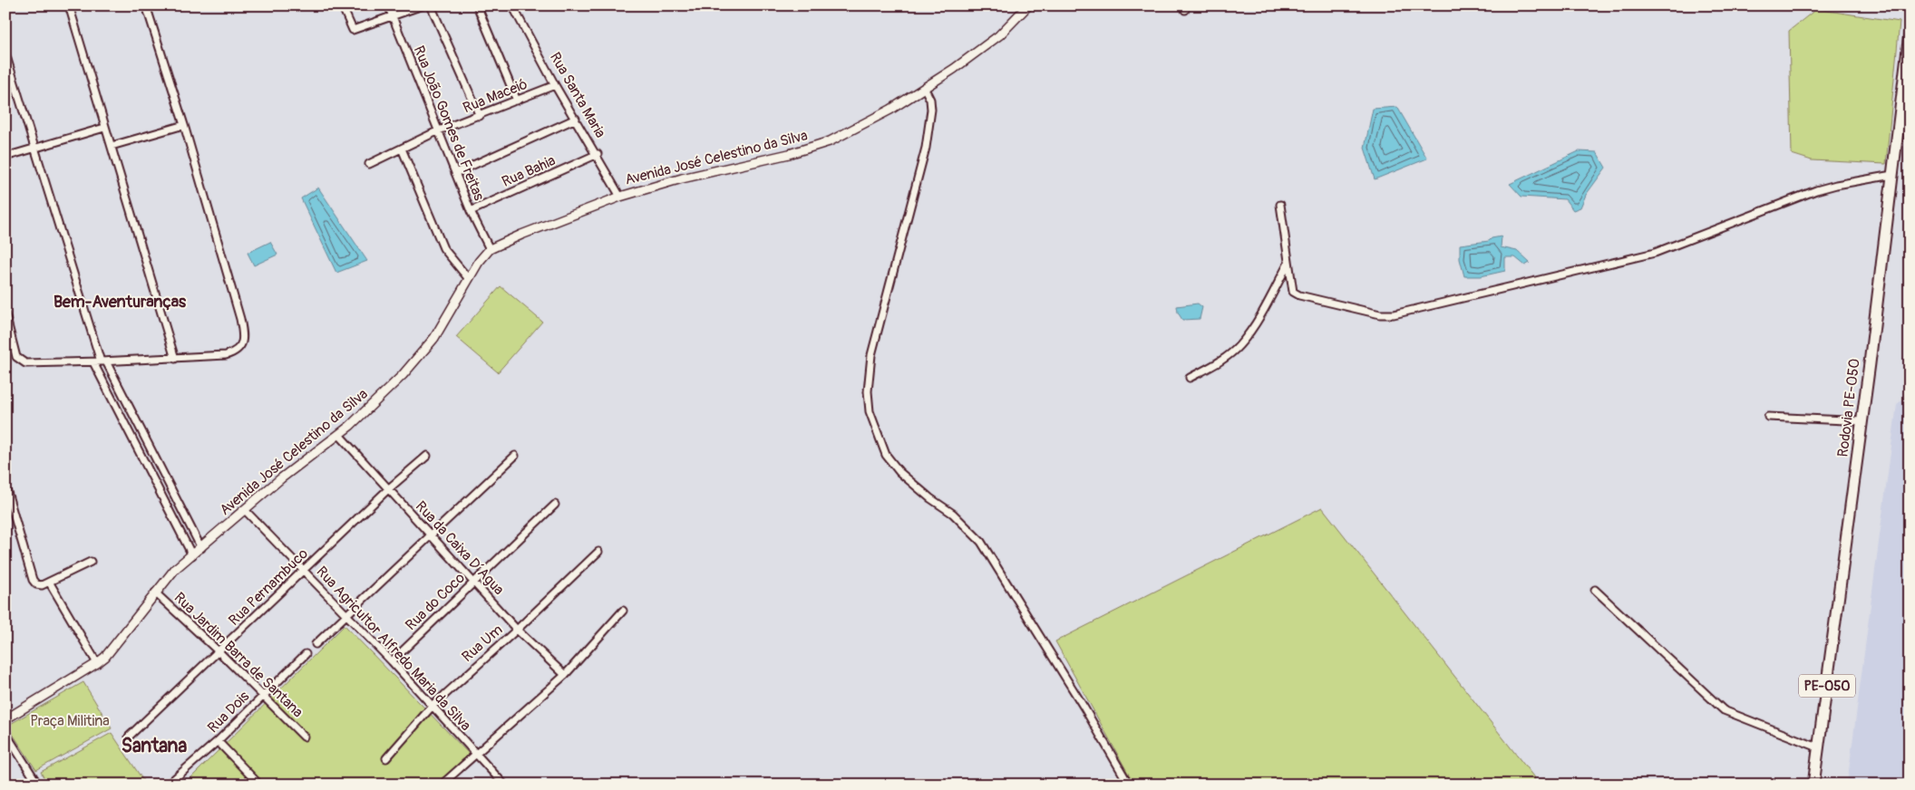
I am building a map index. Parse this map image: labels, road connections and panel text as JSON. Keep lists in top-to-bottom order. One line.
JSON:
{"streets":{"main road":["Rodovia PE-050","PE-050"],"street":["Rua Santa Maria","Rua Maceió","Rua João Gomes de Freitas","Avenida José Celestino da Silva","Rua Bahia","Rua da Caixa D´Agua","Rua Pernambuco","Rua do Coco","Rua Um","Rua Agricultor Alfredo Maria da Silva","Rua Jardim Barra de Santana","Rua Dois"]},"crossings":[["Rua Santa Maria","Rua Maceió"],["Rua Santa Maria","Avenida José Celestino da Silva"],["Rua Santa Maria","Rua Bahia"],["Rua Maceió","Rua João Gomes de Freitas"],["Rua João Gomes de Freitas","Avenida José Celestino da Silva"],["Rua João Gomes de Freitas","Rua Bahia"],["Avenida José Celestino da Silva","Rua da Caixa D´Agua"],["Avenida José Celestino da Silva","Rua Agricultor Alfredo Maria da Silva"],["Avenida José Celestino da Silva","Rua Jardim Barra de Santana"],["Rua da Caixa D´Agua","Rua Pernambuco"],["Rua da Caixa D´Agua","Rua do Coco"],["Rua da Caixa D´Agua","Rua Um"],["Rua Pernambuco","Rua Agricultor Alfredo Maria da Silva"],["Rua Pernambuco","Rua Jardim Barra de Santana"],["Rua do Coco","Rua Agricultor Alfredo Maria da Silva"],["Rua Um","Rua Agricultor Alfredo Maria da Silva"],["Rua Jardim Barra de Santana","Rua Dois"]],"districts":["Bem-Aventuranças","Santana"],"parks":["Praça Militina"]}
